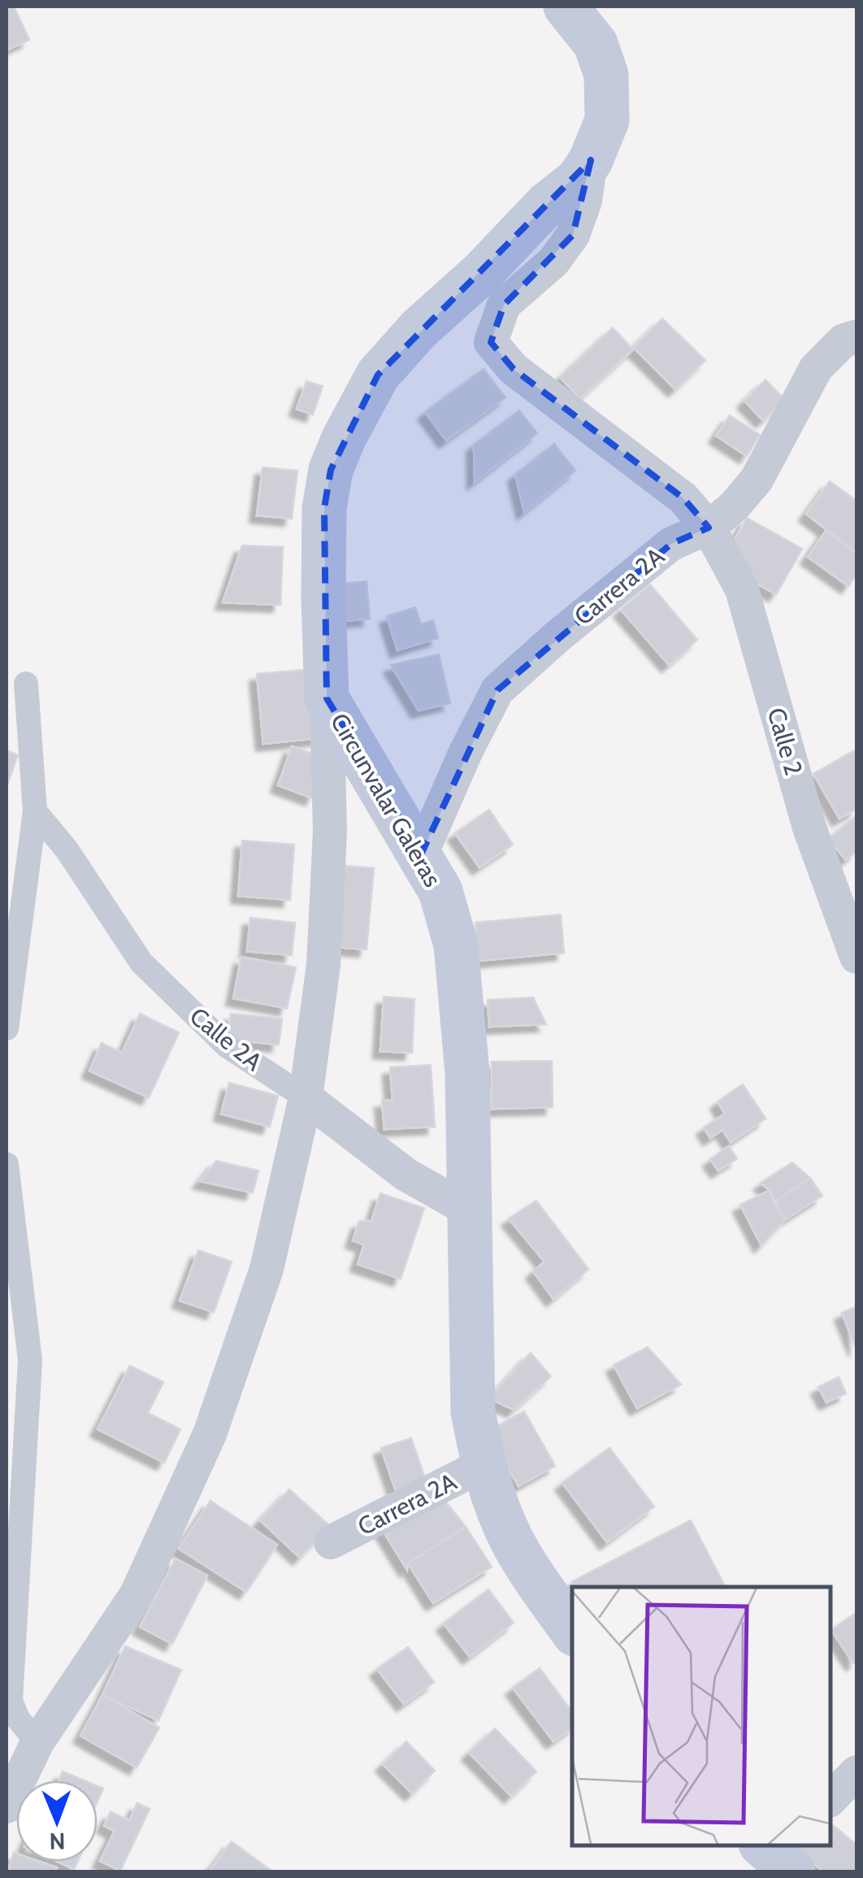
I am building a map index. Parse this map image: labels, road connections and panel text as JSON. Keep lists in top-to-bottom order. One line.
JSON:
{"streets":{"main road":["Circunvalar Galeras"],"street":["Carrera 2A","Calle 2","Calle 2A"]},"crossings":[["Carrera 2A","Calle 2"],["Carrera 2A","Circunvalar Galeras"],["Calle 2","Circunvalar Galeras"],["Circunvalar Galeras","Calle 2A"]],"north":"bottom"}
